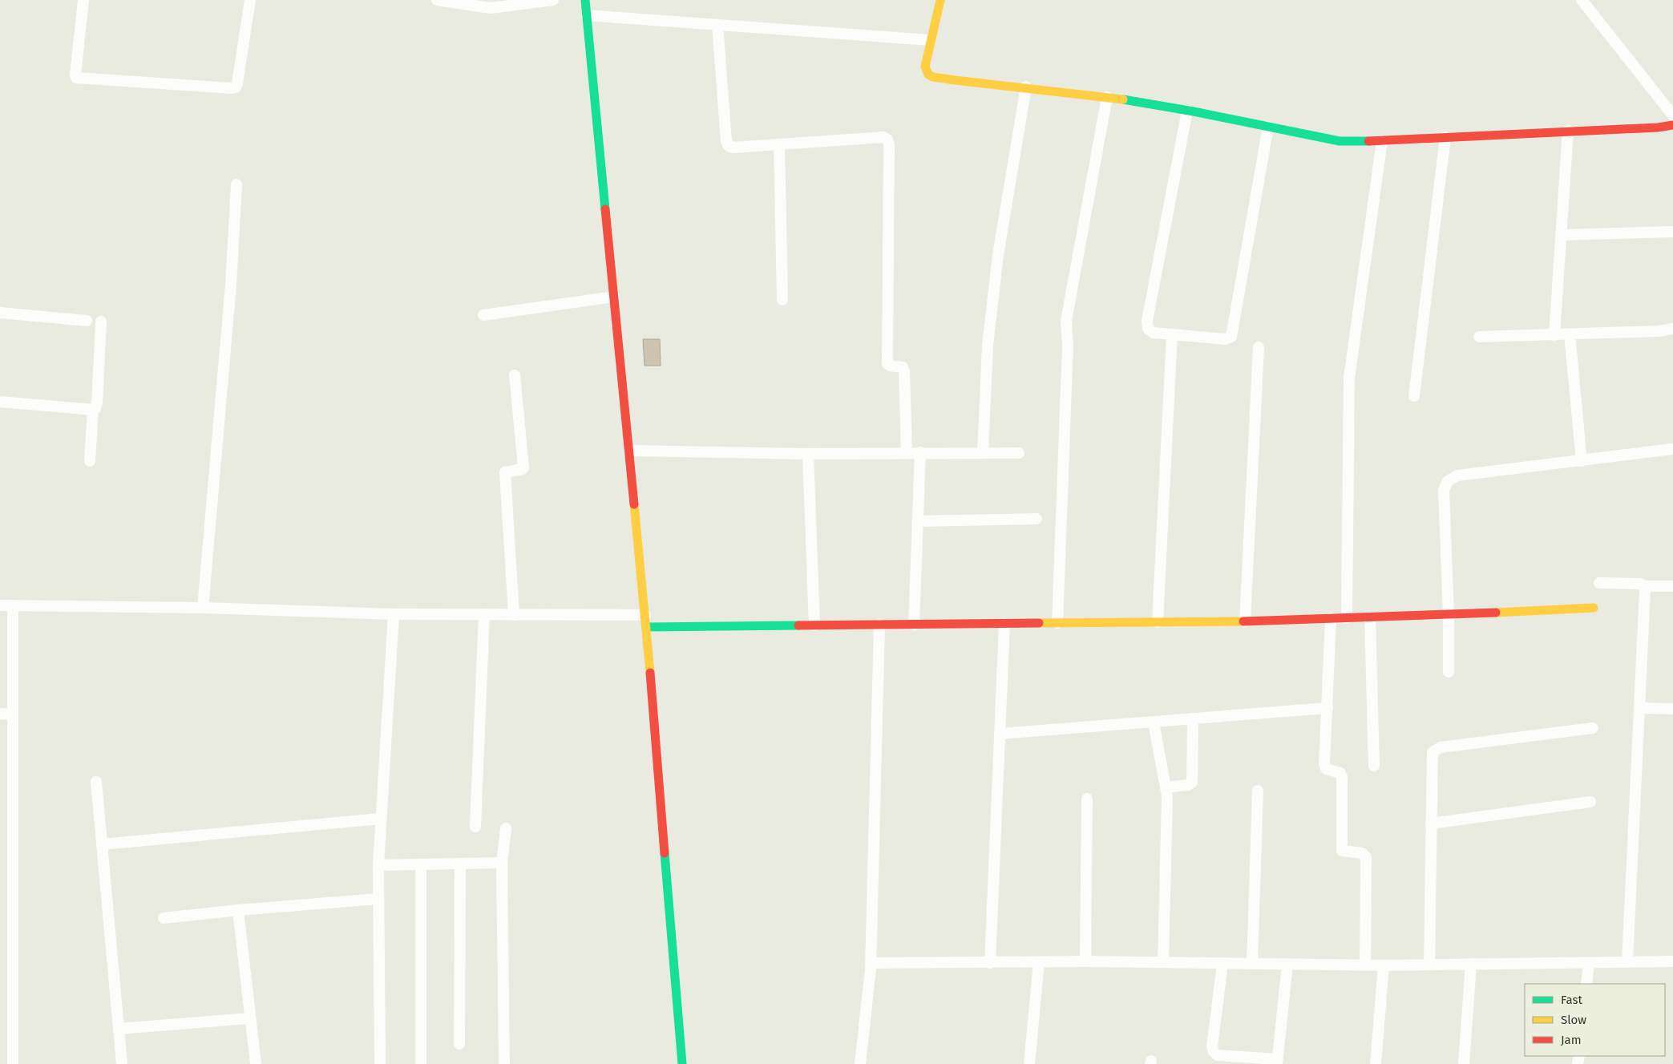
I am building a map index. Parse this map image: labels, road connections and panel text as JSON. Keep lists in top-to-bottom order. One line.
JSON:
{"legend":["Fast","Slow","Jam"]}
